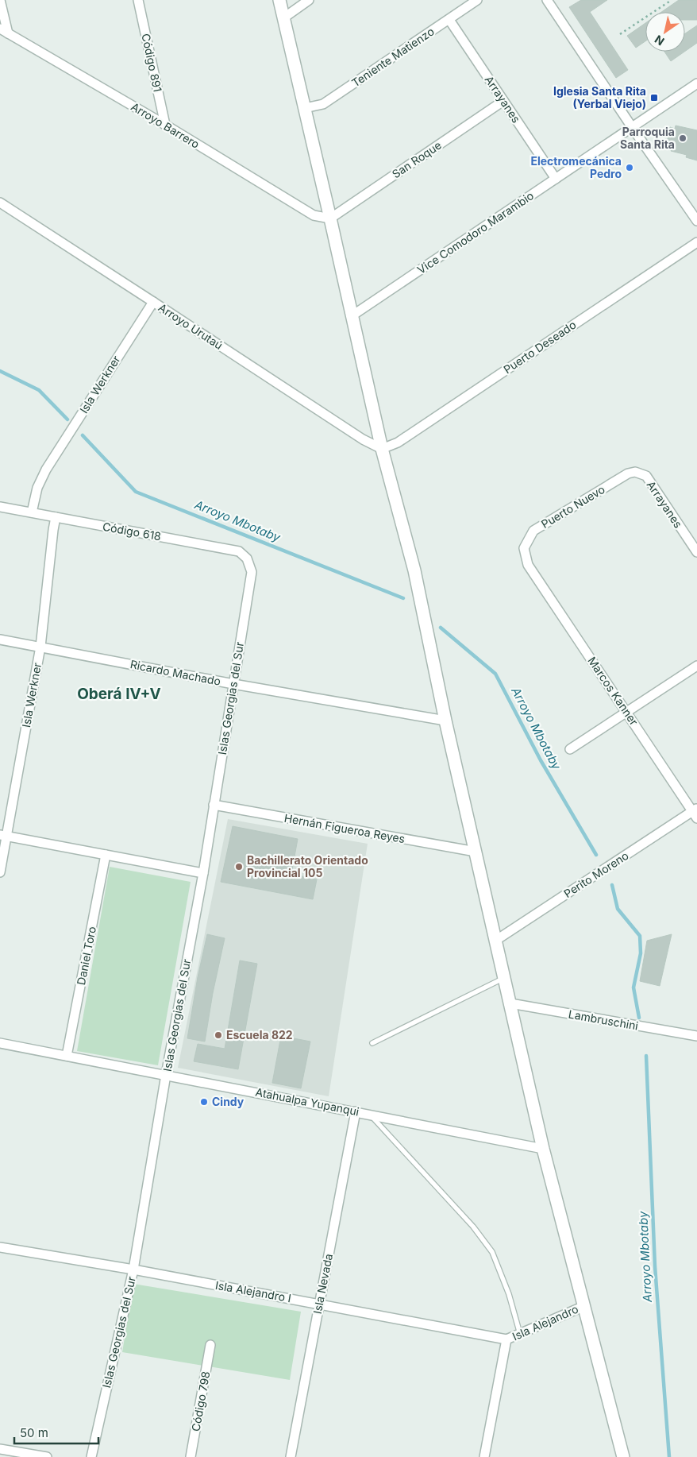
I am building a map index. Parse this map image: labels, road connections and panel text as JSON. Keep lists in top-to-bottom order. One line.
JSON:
{"streets":{"street":["Teniente Matienzo","Código 891","Arrayanes","Arroyo Barrero","San Roque","Vice Comodoro Marambio","Arroyo Urutaú","Puerto Deseado","Isla Werkner","Puerto Nuevo","Código 618","Ricardo Machado","Marcos Kanner","Islas Georgias del Sur","Hernán Figueroa Reyes","Perito Moreno","Daniel Toro","Lambruschini","Atahualpa Yupanqui","Isla Nevada","Isla Alejandro I","Isla Alejandro","Código 798"]},"crossings":[["Teniente Matienzo","Arrayanes"],["Código 891","Arroyo Barrero"],["Arrayanes","San Roque"],["Arrayanes","Vice Comodoro Marambio"],["Arrayanes","Puerto Nuevo"],["Arroyo Barrero","San Roque"],["Arroyo Urutaú","Puerto Deseado"],["Arroyo Urutaú","Isla Werkner"],["Isla Werkner","Código 618"],["Isla Werkner","Ricardo Machado"],["Puerto Nuevo","Marcos Kanner"],["Código 618","Islas Georgias del Sur"],["Ricardo Machado","Islas Georgias del Sur"],["Marcos Kanner","Perito Moreno"],["Islas Georgias del Sur","Hernán Figueroa Reyes"],["Islas Georgias del Sur","Atahualpa Yupanqui"],["Islas Georgias del Sur","Isla Alejandro I"],["Daniel Toro","Atahualpa Yupanqui"],["Atahualpa Yupanqui","Isla Nevada"],["Isla Nevada","Isla Alejandro I"],["Isla Alejandro I","Isla Alejandro"]],"districts":["Oberá IV+V"],"water":["Arroyo Mbotaby"],"places":{"transit":["Iglesia Santa Rita (Yerbal Viejo)"],"other":["Parroquia Santa Rita","Electromecánica Pedro","Bachillerato Orientado Provincial 105","Escuela 822","Cindy"]},"scale_bar":"50 m","north":"bottom left"}
